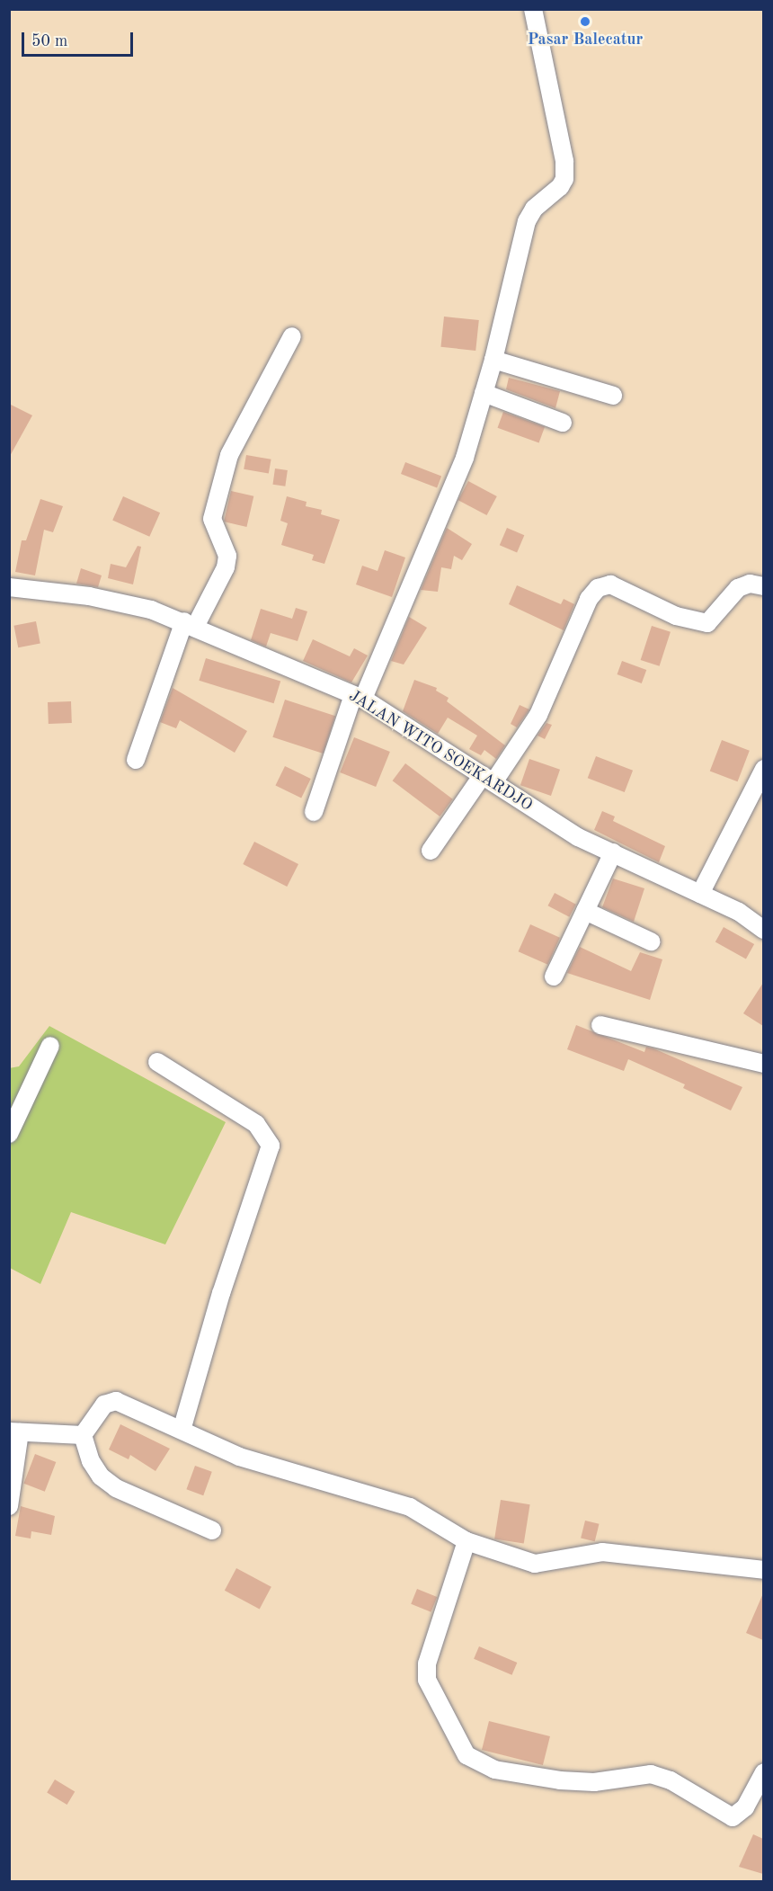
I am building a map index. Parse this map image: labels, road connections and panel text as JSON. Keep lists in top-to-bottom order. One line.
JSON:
{"streets":{"street":["JALAN WITO SOEKARDJO"]},"places":["Pasar Balecatur"],"scale_bar":"50 m"}
